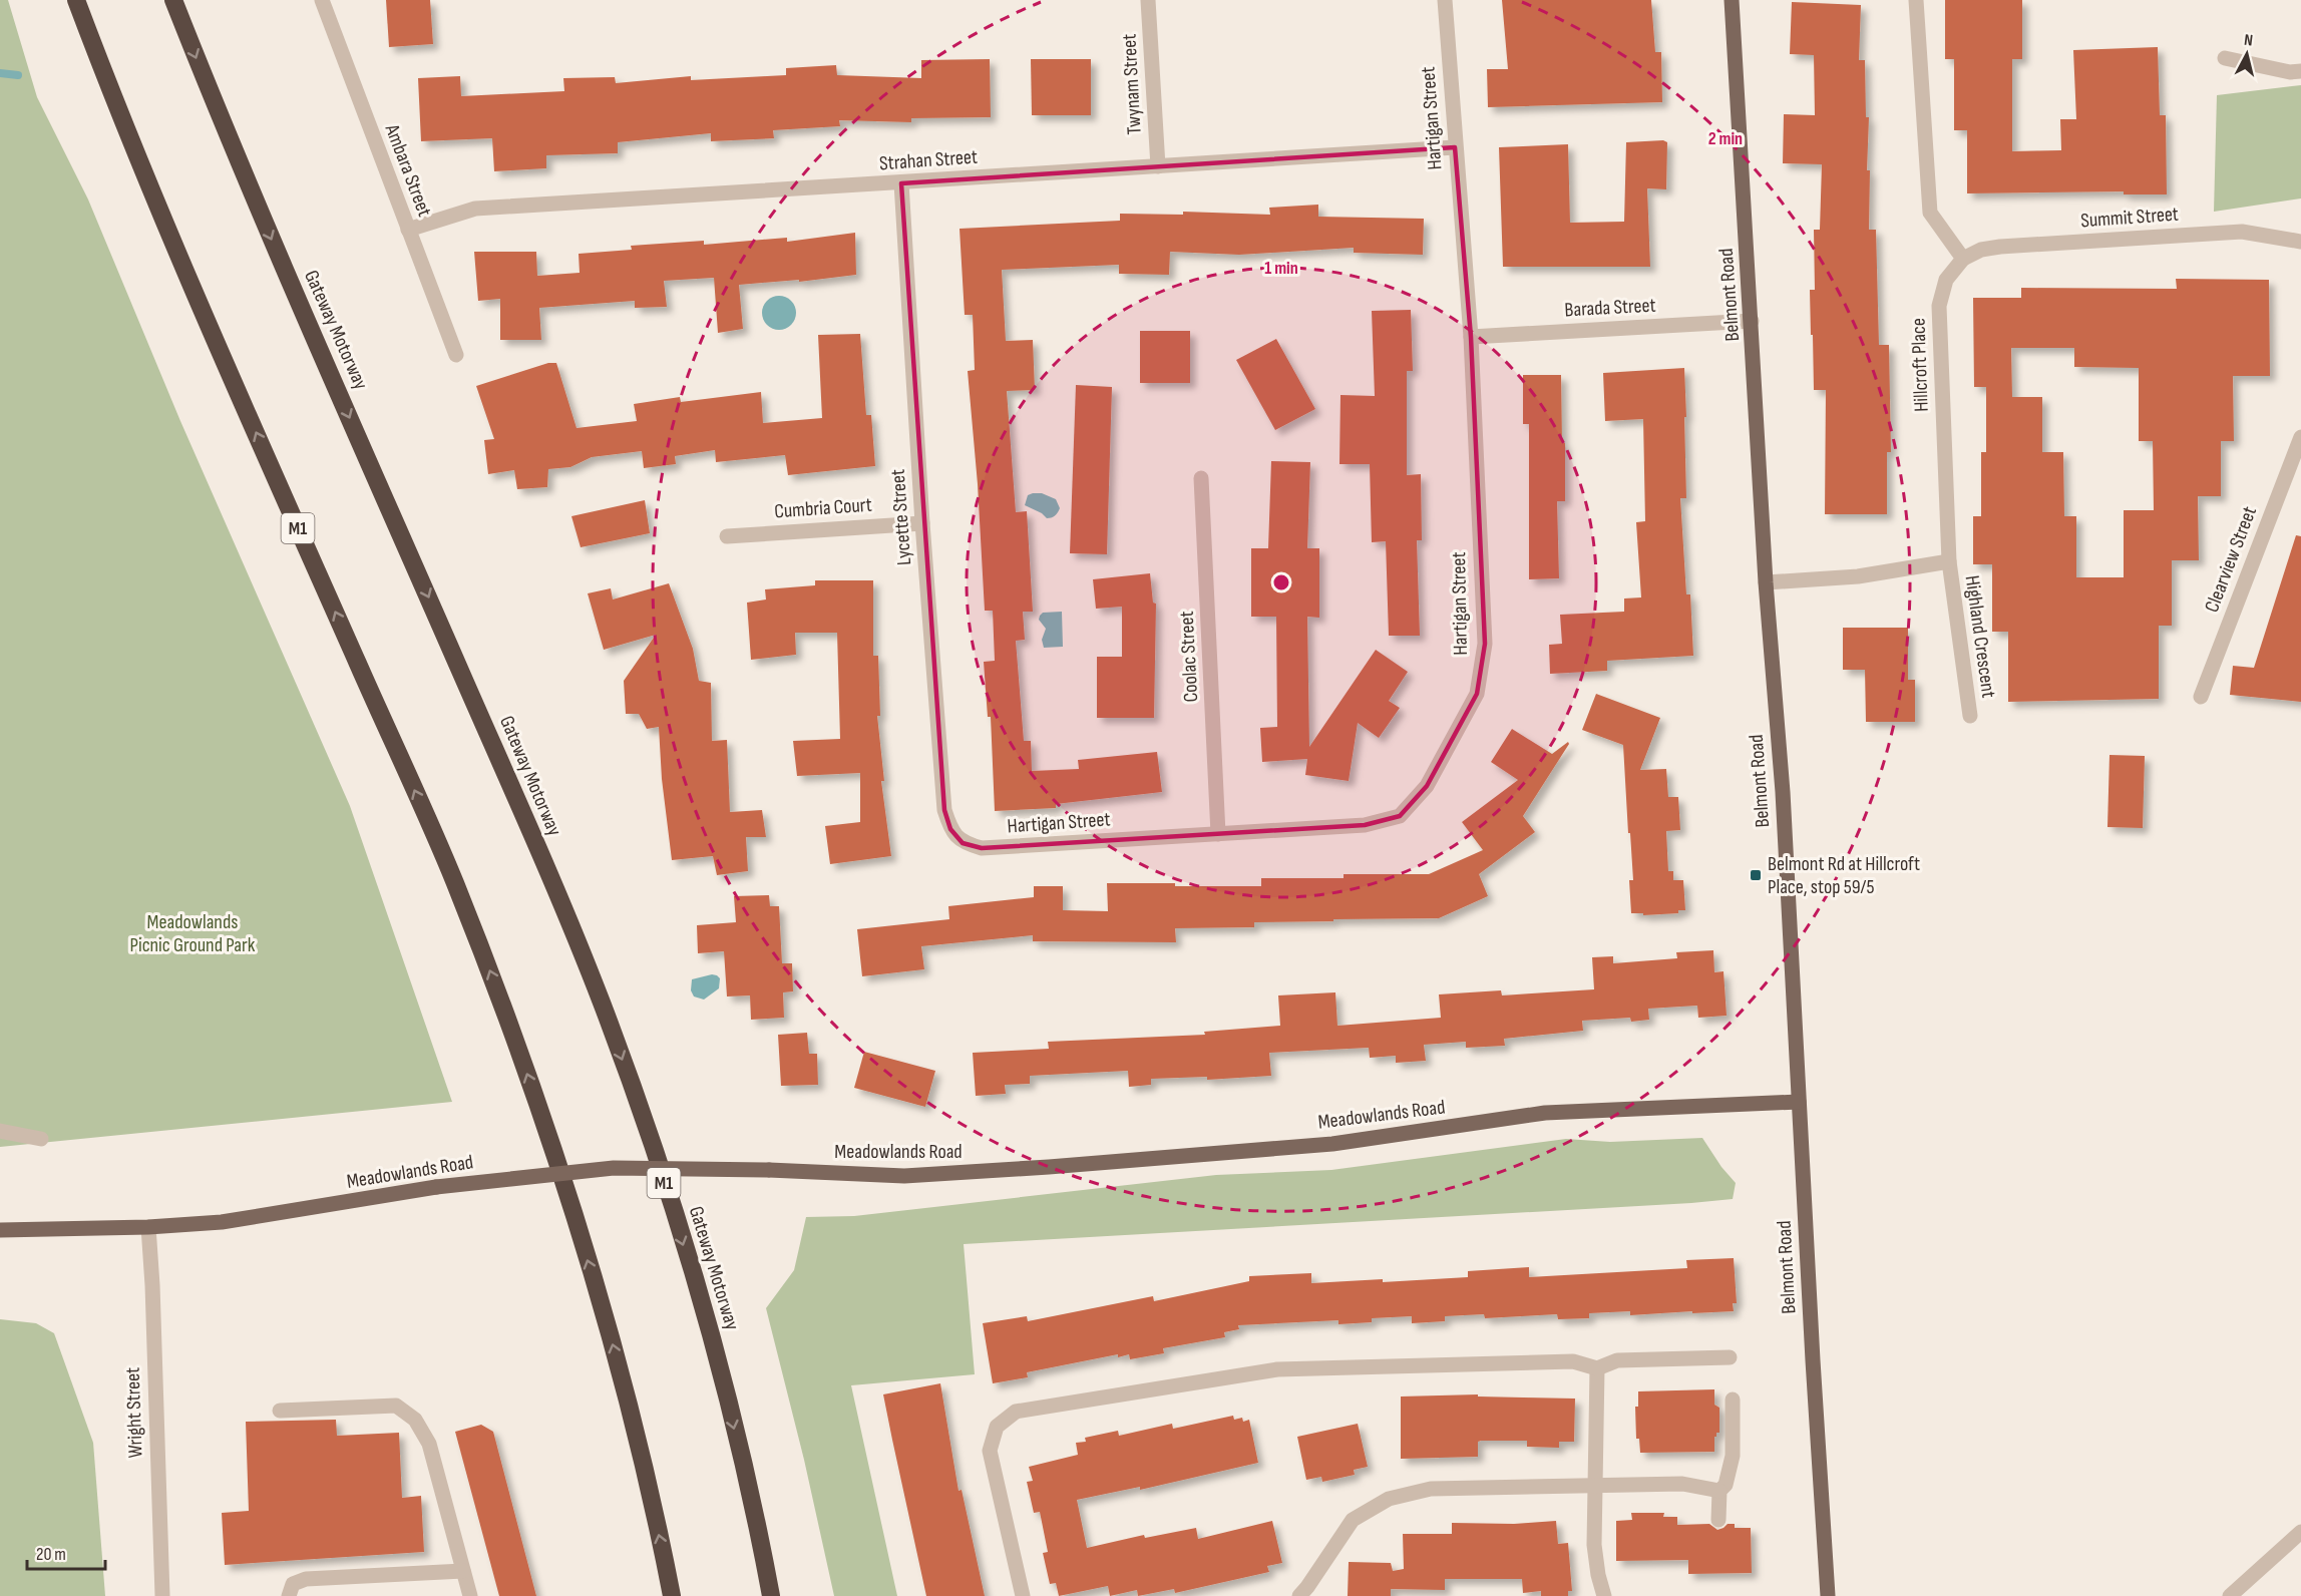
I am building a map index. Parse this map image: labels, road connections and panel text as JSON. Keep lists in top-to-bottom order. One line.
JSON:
{"streets":{"highway":["Gateway Motorway","M1"],"main road":["Belmont Road","Meadowlands Road"],"street":["Twynam Street","Hartigan Street","Strahan Street","Ambara Street","Summit Street","Barada Street","Hillcroft Place","Cumbria Court","Lycette Street","Clearview Street","Highland Crescent","Coolac Street","Wright Street"]},"crossings":[["Twynam Street","Strahan Street"],["Hartigan Street","Strahan Street"],["Hartigan Street","Barada Street"],["Hartigan Street","Lycette Street"],["Hartigan Street","Coolac Street"],["Strahan Street","Ambara Street"],["Strahan Street","Lycette Street"],["Summit Street","Hillcroft Place"],["Belmont Road","Barada Street"],["Belmont Road","Meadowlands Road"],["Hillcroft Place","Highland Crescent"],["Cumbria Court","Lycette Street"],["Meadowlands Road","Wright Street"]],"parks":["Meadowlands Picnic Ground Park"],"places":{"transit":["Belmont Rd at Hillcroft Place, stop 59/5"]},"scale_bar":"20 m","north":"top","rings":["2 min","1 min"]}
